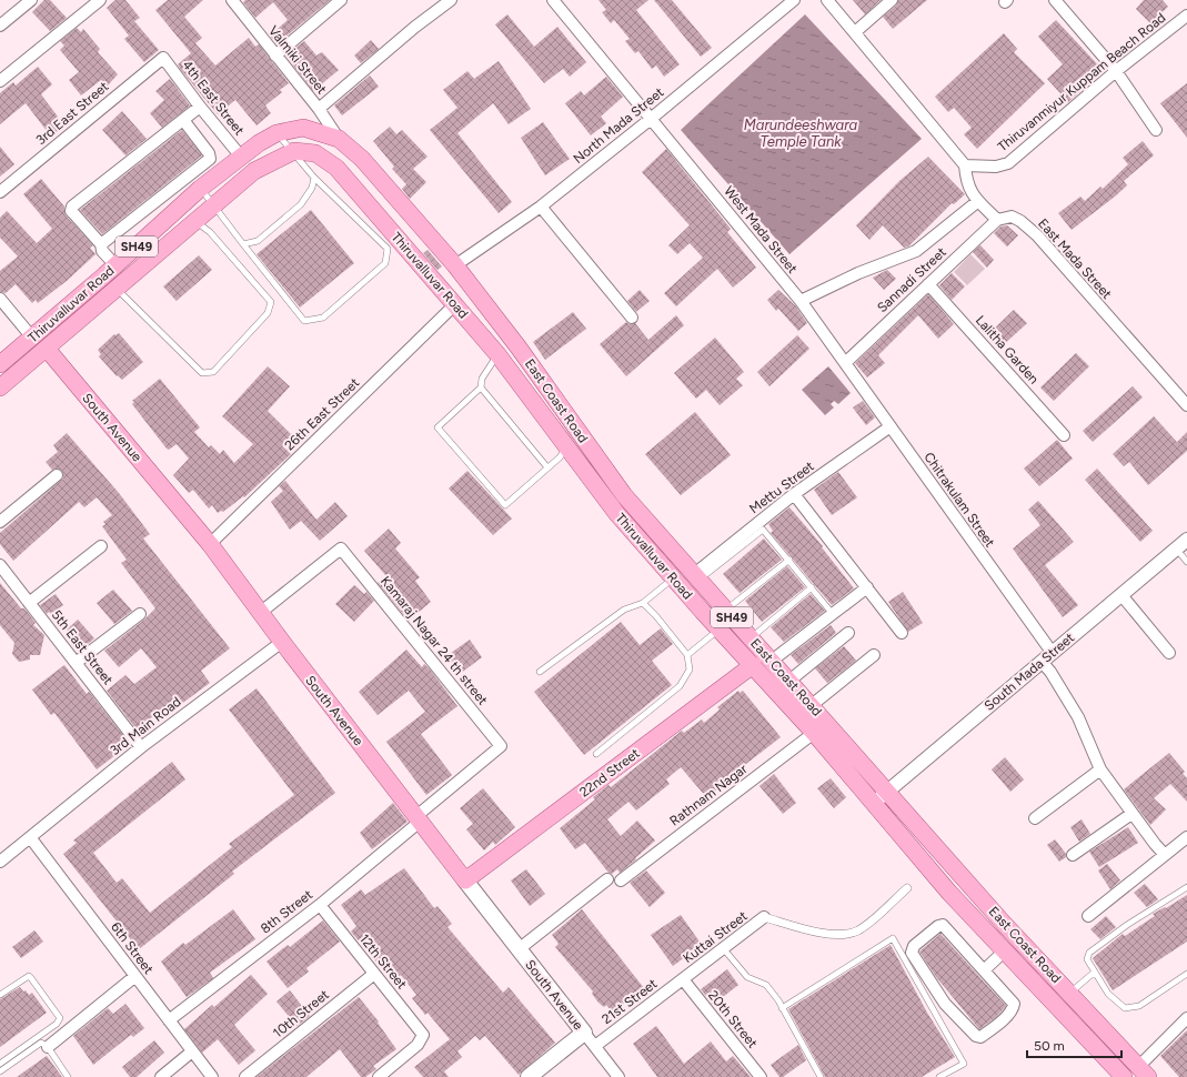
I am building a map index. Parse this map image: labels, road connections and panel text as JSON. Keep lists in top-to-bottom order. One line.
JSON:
{"streets":{"main road":["SH49","Thiruvalluvar Road","East Coast Road","South Avenue","22nd Street"],"street":["Valmiki Street","Thiruvanmiyur Kuppam Beach Road","4th East Street","3rd East Street","North Mada Street","West Mada Street","East Mada Street","Sannadi Street","Lalitha Garden","26th East Street","Mettu Street","Chitrakulam Street","Kamaraj Nagar 24 th street","5th East Street","South Mada Street","3rd Main Road","Rathnam Nagar","8th Street","Kuttai Street","6th Street","12th Street","21st Street","10th Street","20th Street"]},"crossings":[["Valmiki Street","Thiruvalluvar Road"],["Valmiki Street","East Coast Road"],["4th East Street","3rd East Street"],["4th East Street","Thiruvalluvar Road"],["North Mada Street","West Mada Street"],["North Mada Street","East Coast Road"],["West Mada Street","Sannadi Street"],["West Mada Street","Chitrakulam Street"],["SH49","Thiruvalluvar Road"],["SH49","South Avenue"],["East Mada Street","Sannadi Street"],["Thiruvalluvar Road","East Coast Road"],["Thiruvalluvar Road","26th East Street"],["Thiruvalluvar Road","South Avenue"],["Thiruvalluvar Road","22nd Street"],["Sannadi Street","Lalitha Garden"],["Sannadi Street","Chitrakulam Street"],["East Coast Road","Mettu Street"],["East Coast Road","South Mada Street"],["East Coast Road","22nd Street"],["East Coast Road","Rathnam Nagar"],["26th East Street","South Avenue"],["South Avenue","Kamaraj Nagar 24 th street"],["South Avenue","3rd Main Road"],["South Avenue","22nd Street"],["South Avenue","8th Street"],["South Avenue","21st Street"],["Mettu Street","Chitrakulam Street"],["Chitrakulam Street","South Mada Street"],["Kamaraj Nagar 24 th street","8th Street"],["5th East Street","3rd Main Road"],["3rd Main Road","6th Street"],["8th Street","6th Street"],["8th Street","12th Street"],["Kuttai Street","21st Street"],["Kuttai Street","20th Street"],["12th Street","10th Street"],["21st Street","20th Street"]],"water":["Marundeeshwara Temple Tank"],"scale_bar":"50 m"}
